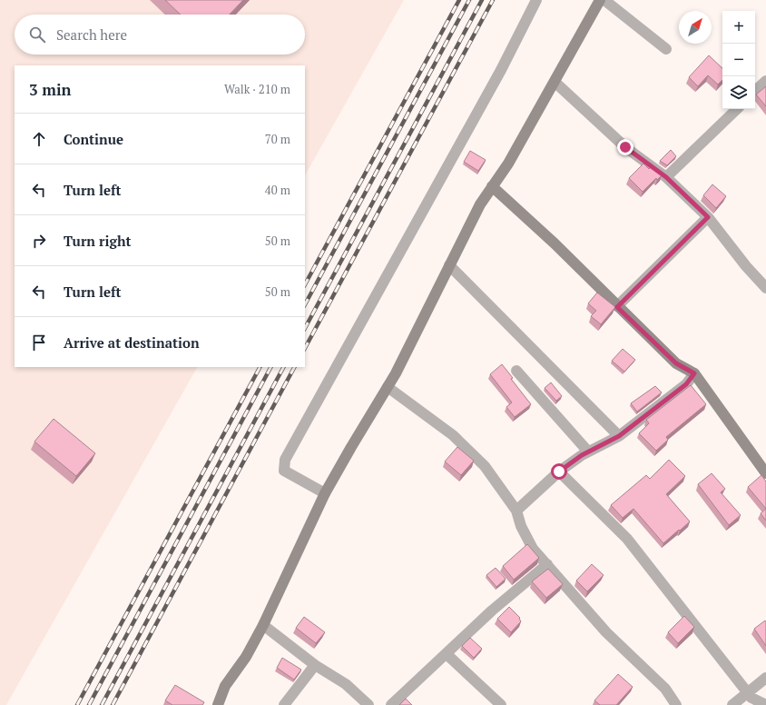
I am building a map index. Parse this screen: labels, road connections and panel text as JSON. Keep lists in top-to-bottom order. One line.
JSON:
{"north":"top right","page":{"map_buttons":["+","−"],"search":"Search here","heading":["3 min","Walk · 210 m"],"list":[["Continue","70 m"],["Turn left","40 m"],["Turn right","50 m"],["Turn left","50 m"],"Arrive at destination"]}}
